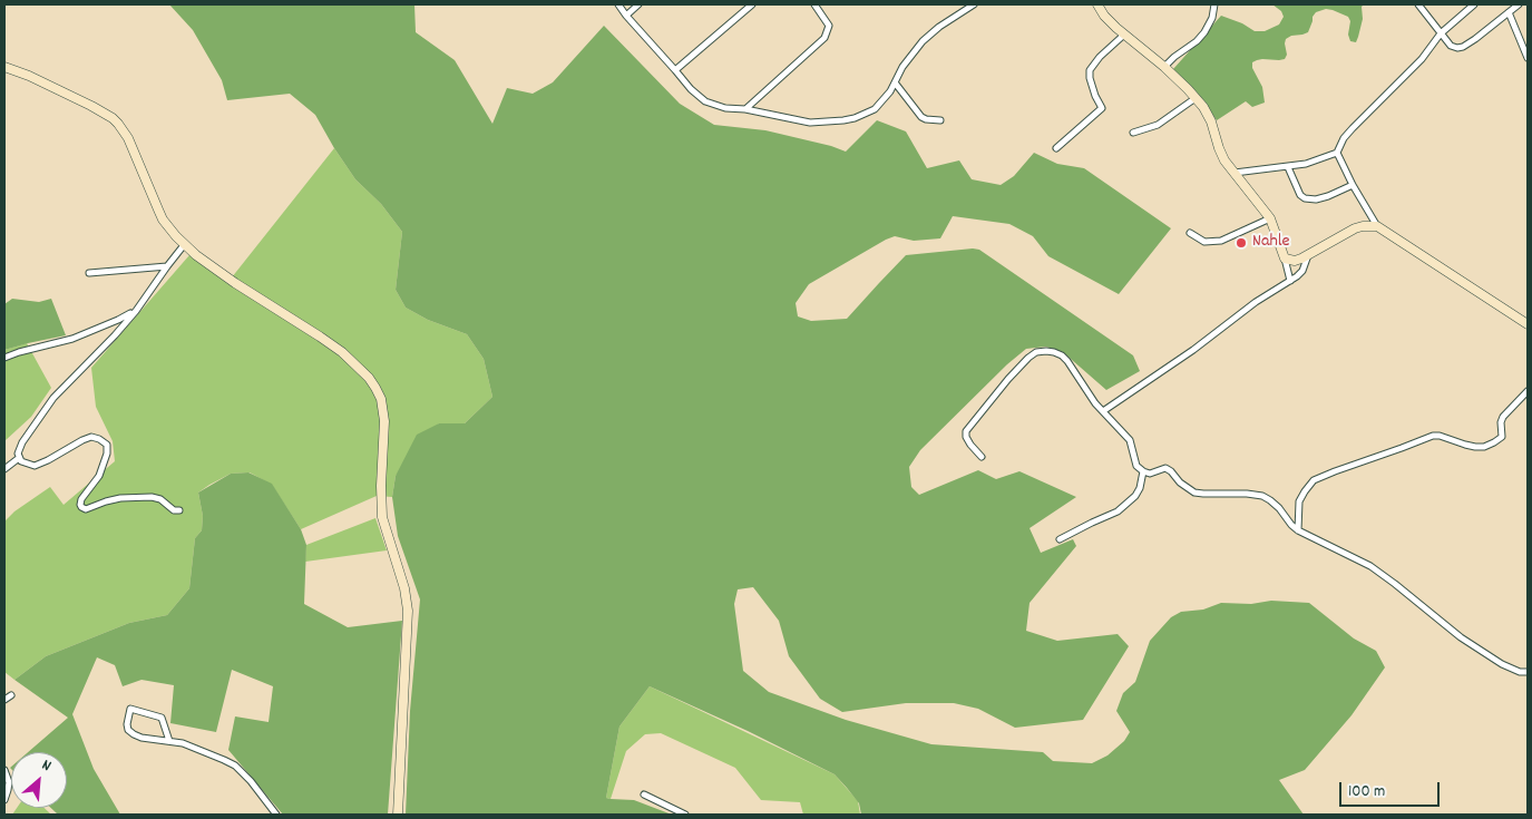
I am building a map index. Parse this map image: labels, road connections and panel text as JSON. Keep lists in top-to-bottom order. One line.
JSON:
{"places":["Nahle"],"scale_bar":"100 m","north":"top right"}
